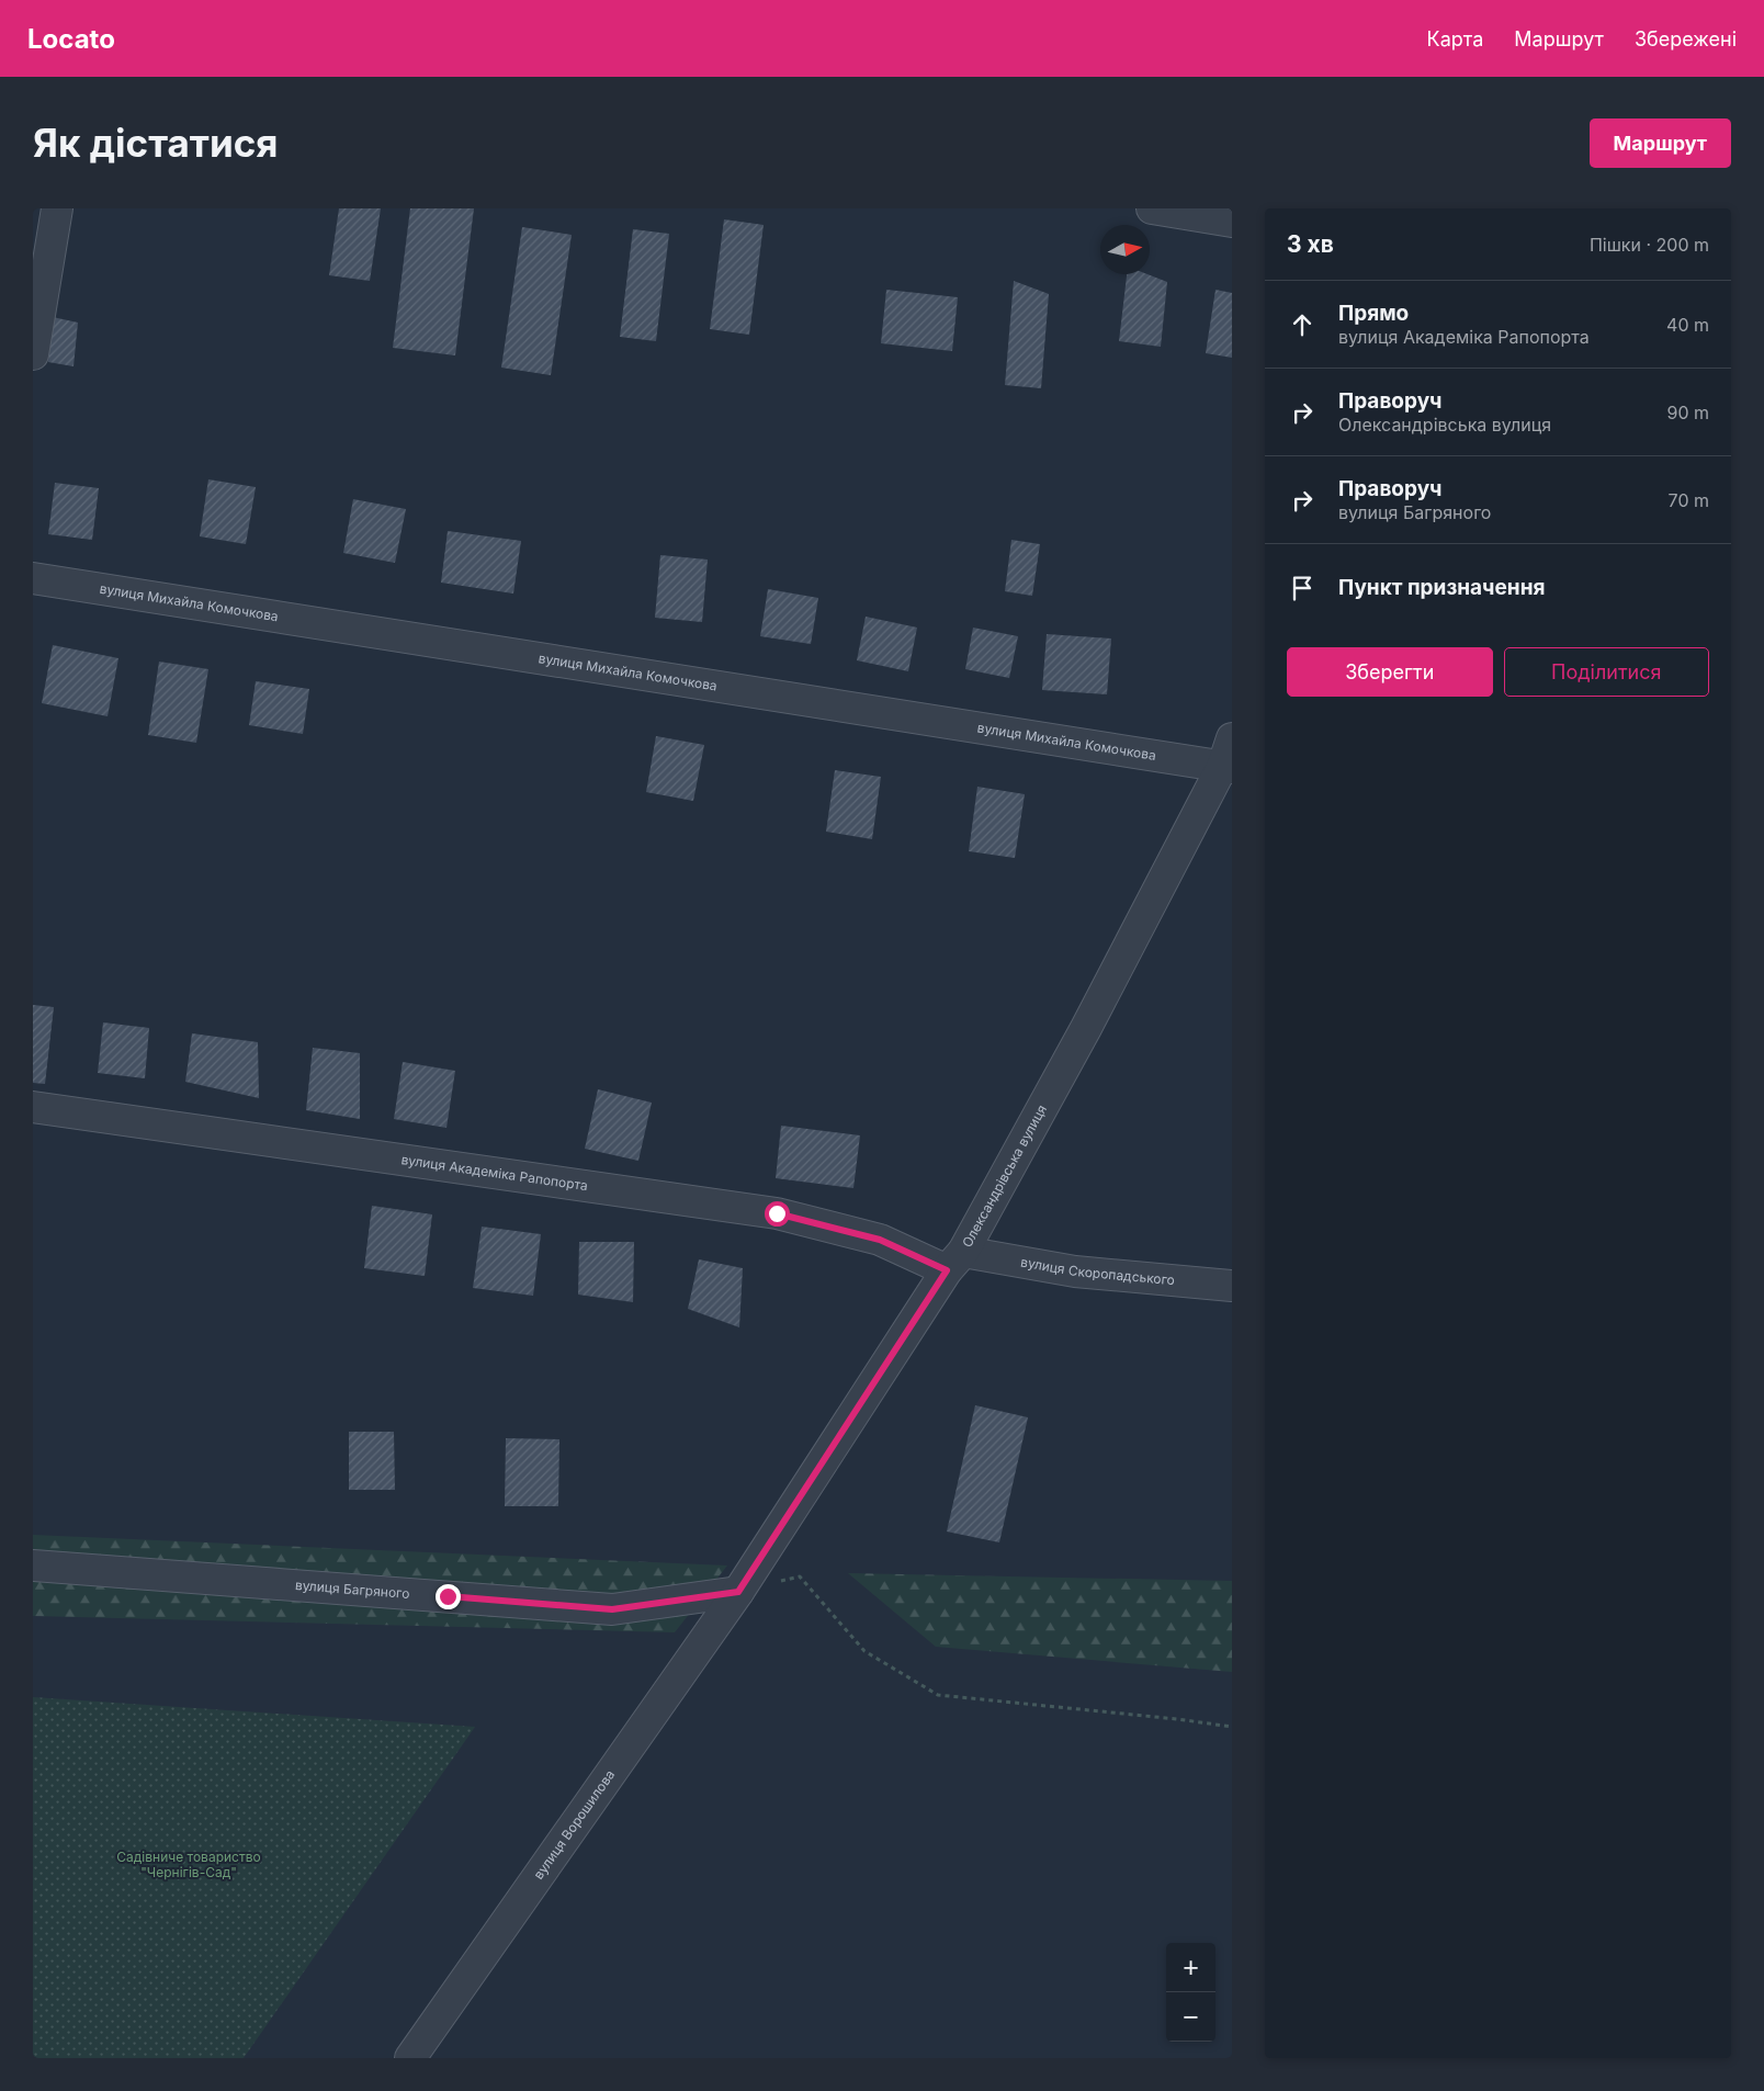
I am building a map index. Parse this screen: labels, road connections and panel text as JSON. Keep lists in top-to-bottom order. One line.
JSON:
{"streets":{"street":["вулиця Михайла Комочкова","вулиця Академіка Рапопорта","Олександрівська вулиця","вулиця Скоропадського","вулиця Багряного","вулиця Ворошилова"]},"crossings":[["вулиця Михайла Комочкова","Олександрівська вулиця"],["вулиця Академіка Рапопорта","Олександрівська вулиця"],["вулиця Академіка Рапопорта","вулиця Скоропадського"],["Олександрівська вулиця","вулиця Скоропадського"],["Олександрівська вулиця","вулиця Багряного"],["Олександрівська вулиця","вулиця Ворошилова"],["вулиця Багряного","вулиця Ворошилова"]],"parks":["Садівниче товариство \"Чернігів-Сад\""],"north":"right","page":{"header":"Locato","nav":["Карта","Маршрут","Збережені"],"buttons":["Маршрут",["Зберегти","Поділитися"]],"title":"Як дістатися","heading":["3 хв","Пішки · 200 m"],"list":[["Прямо","вулиця Академіка Рапопорта","40 m"],["Праворуч","Олександрівська вулиця","90 m"],["Праворуч","вулиця Багряного","70 m"],"Пункт призначення"],"map_buttons":["+","−"]}}
